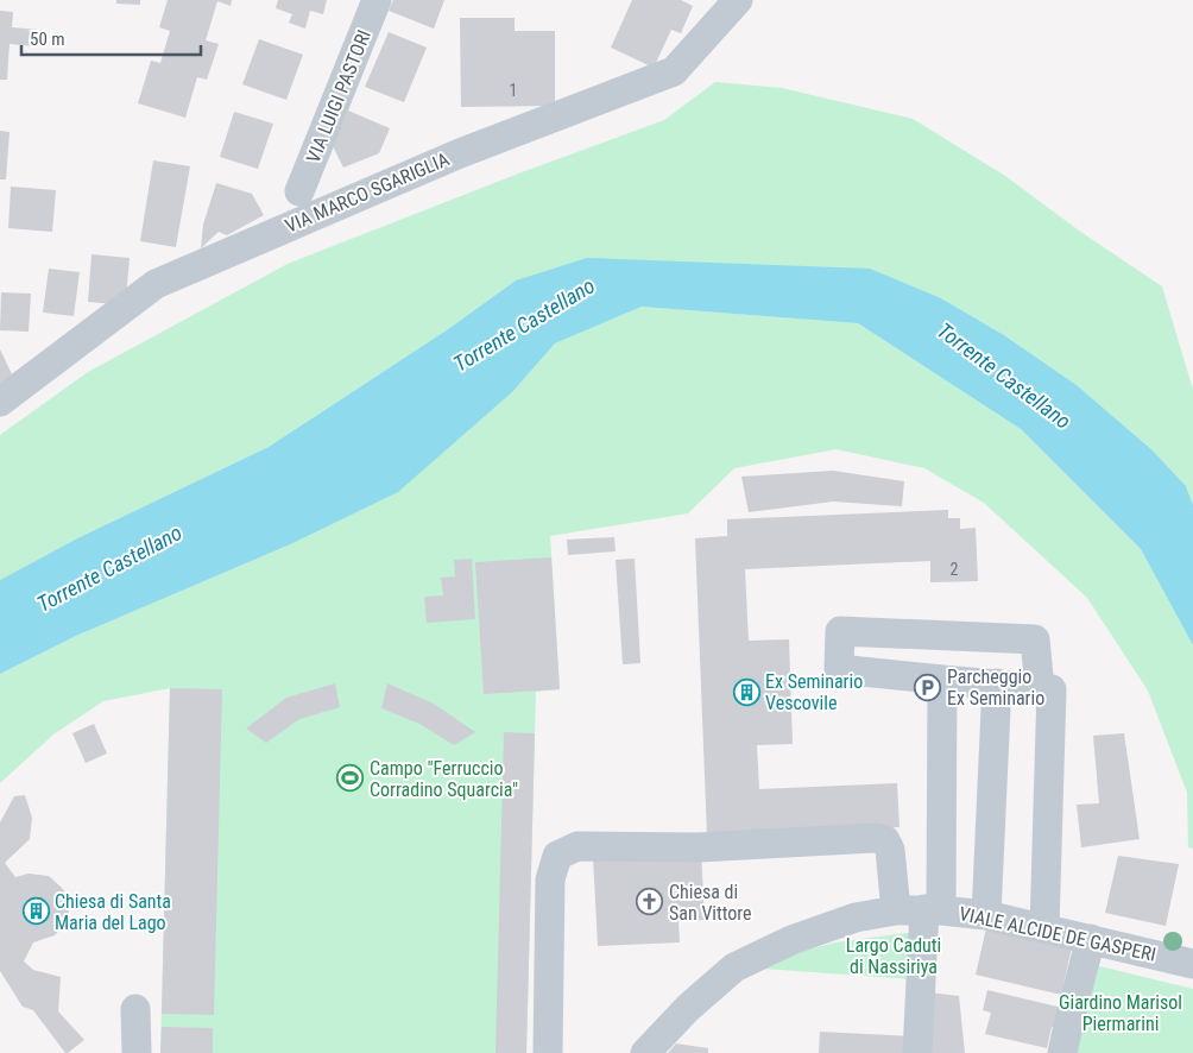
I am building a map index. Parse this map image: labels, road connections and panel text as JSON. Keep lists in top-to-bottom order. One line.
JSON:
{"streets":{"street":["VIA LUIGI PASTORI","VIA MARCO SGARIGLIA","VIALE ALCIDE DE GASPERI"]},"water":["Torrente Castellano"],"parks":["Largo Caduti di Nassiriya","Giardino Marisol Piermarini"],"places":{"parking":["Parcheggio Ex Seminario"],"building":["Ex Seminario Vescovile","Chiesa di Santa Maria del Lago"],"sports":["Campo \"Ferruccio Corradino Squarcia\""],"church":["Chiesa di San Vittore"]},"house_numbers":["1","2"],"scale_bar":"50 m"}
